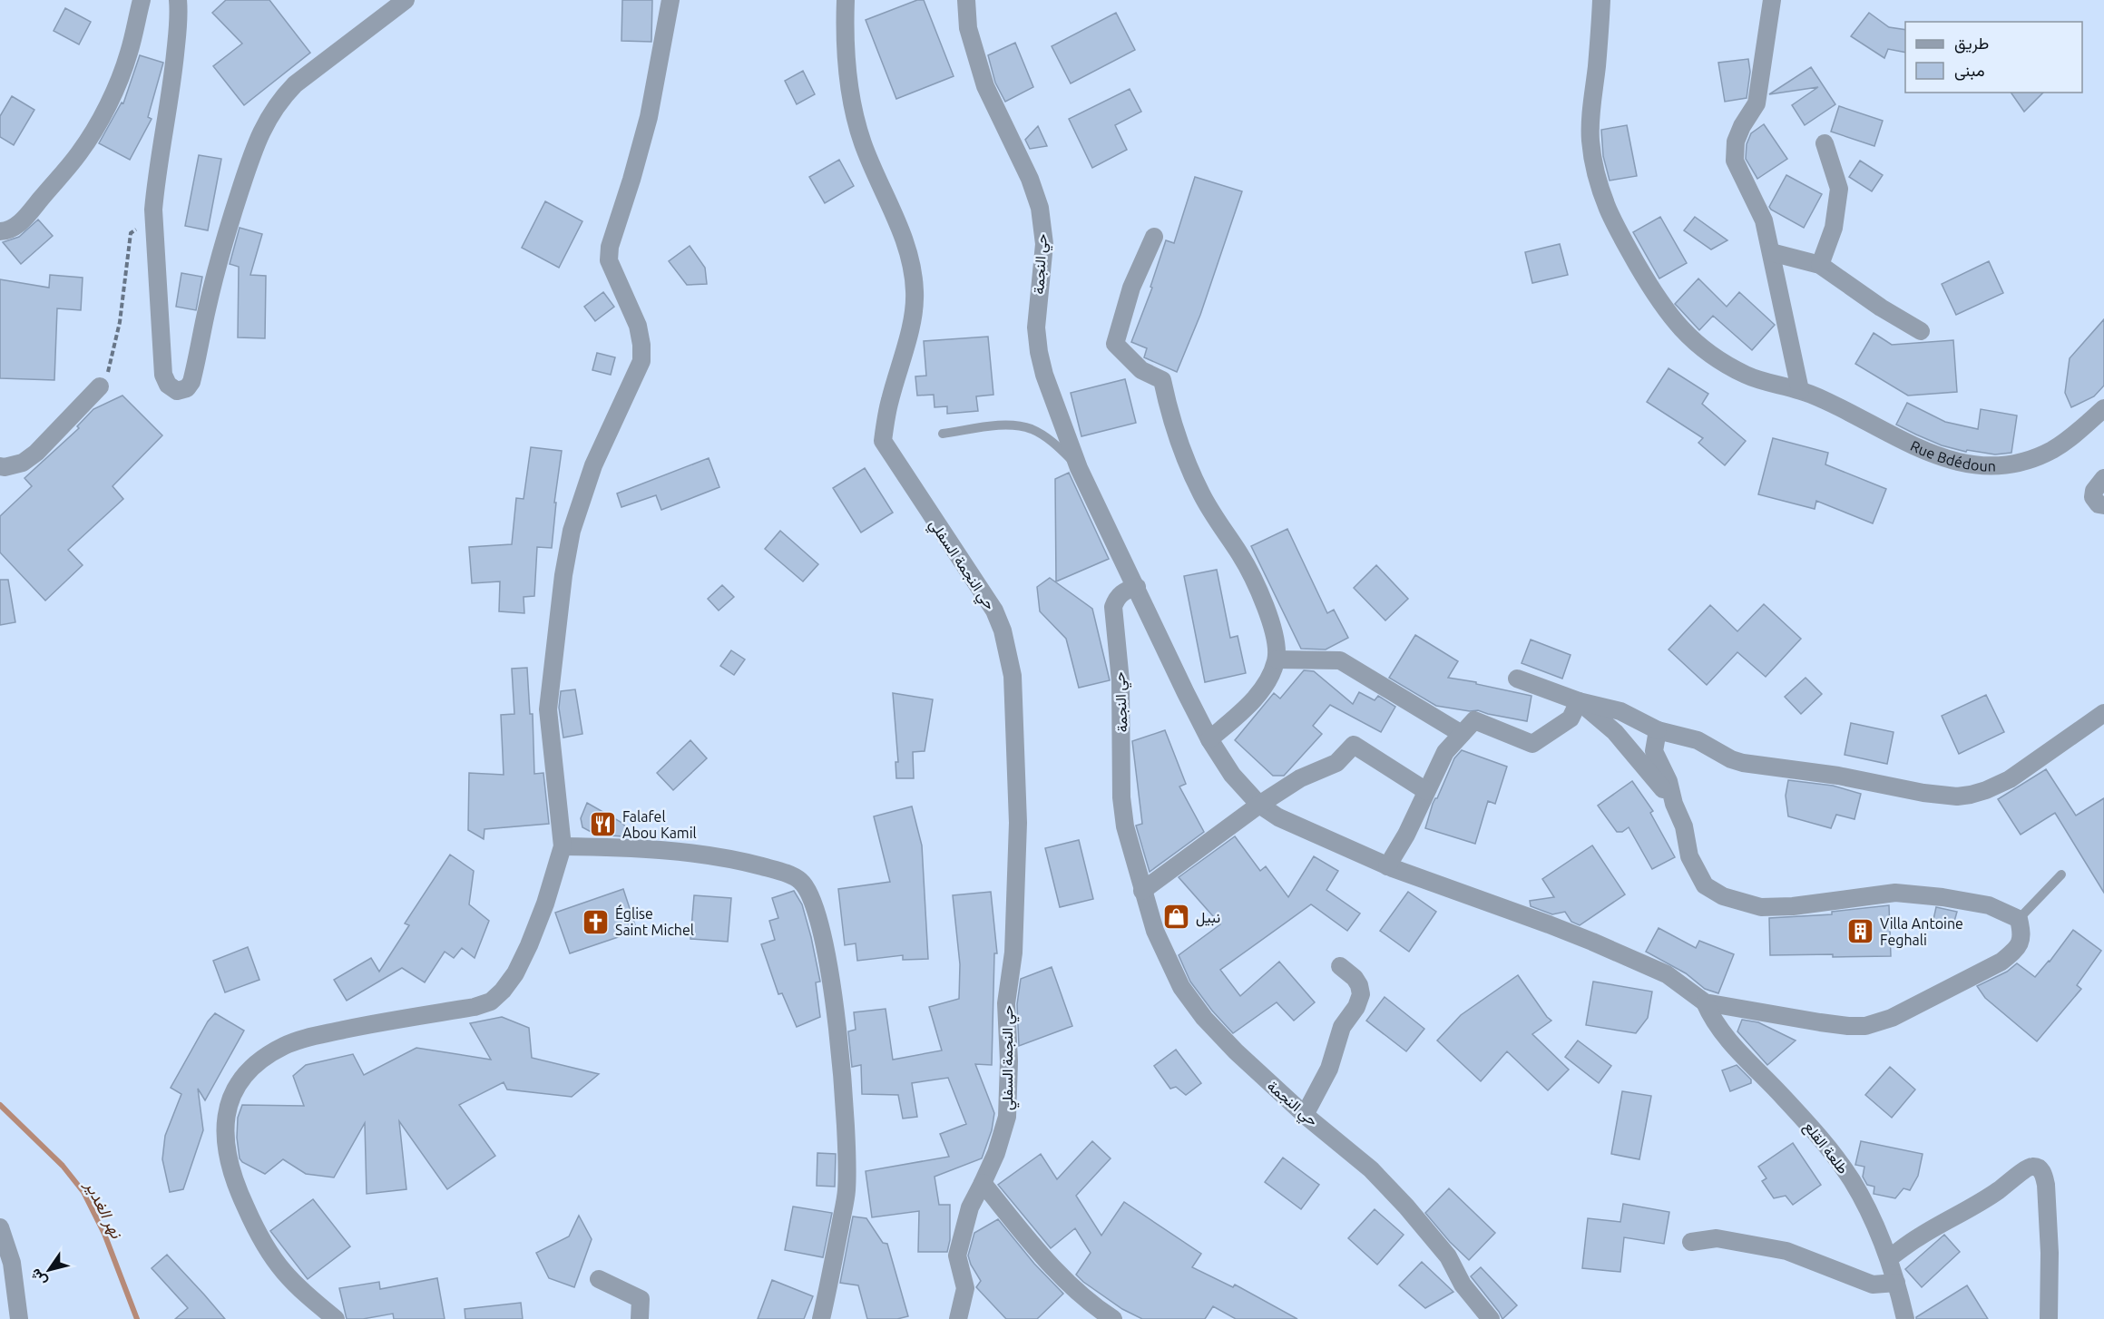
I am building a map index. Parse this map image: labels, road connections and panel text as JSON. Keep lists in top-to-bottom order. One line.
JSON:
{"streets":{"street":["حي النجمة","Rue Bdédoun","حي النجمة السفلي","طلعة القلع"]},"water":["نهر الغدير"],"places":{"restaurant":["Falafel Abou Kamil"],"shop":["نبيل"],"church":["Église Saint Michel"],"building":["Villa Antoine Feghali"]},"legend":["طريق","مبنى"],"north":"bottom left"}
